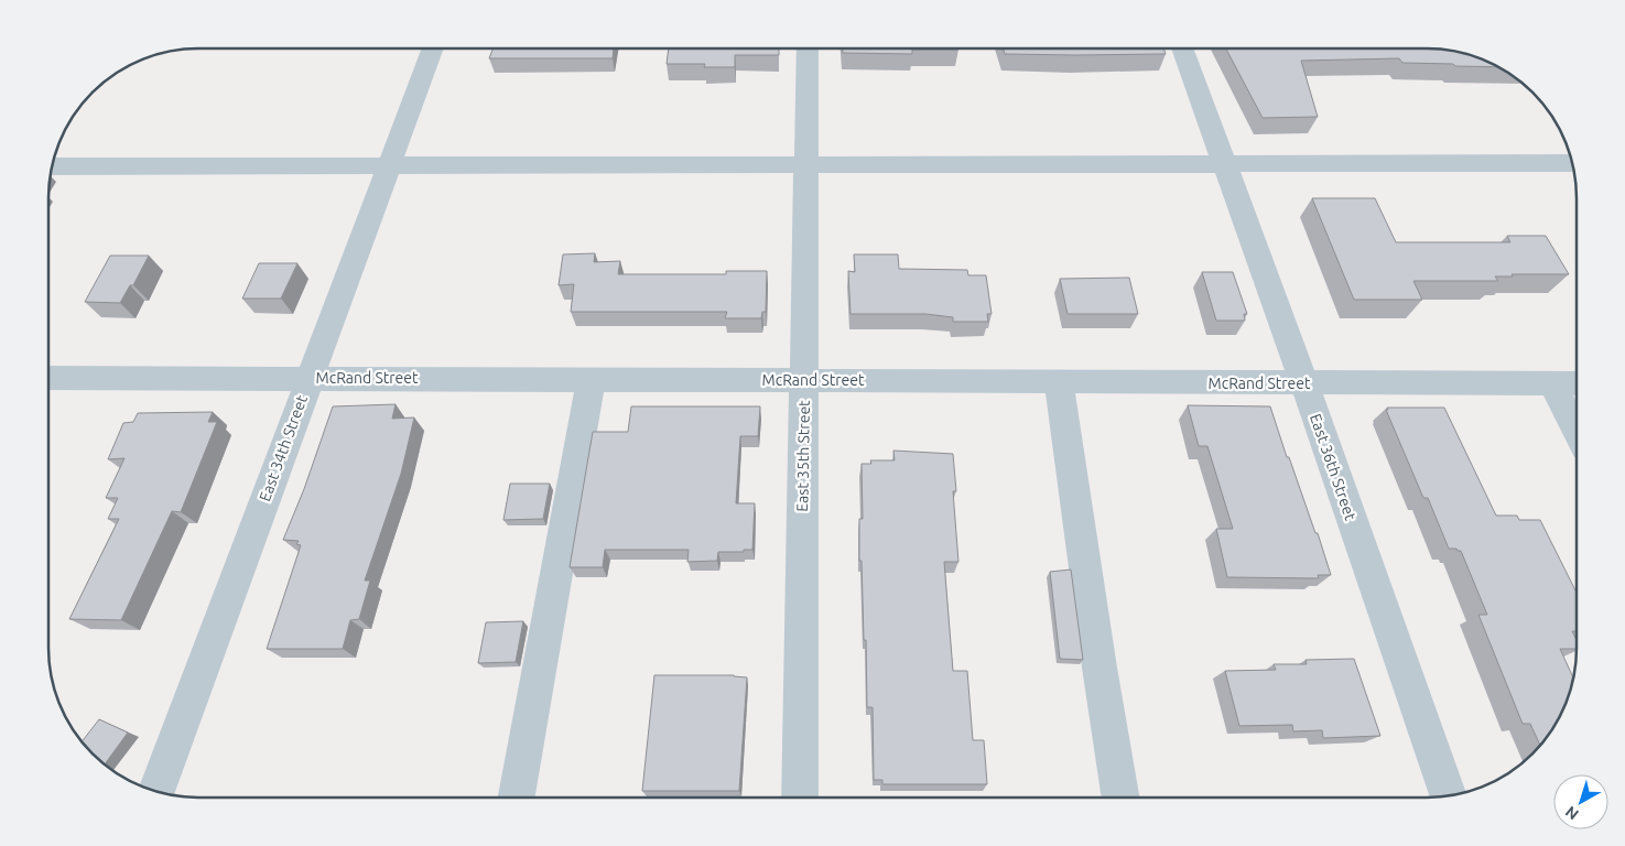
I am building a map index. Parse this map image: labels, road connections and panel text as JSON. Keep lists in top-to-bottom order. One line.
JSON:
{"streets":{"street":["McRand Street","East 34th Street","East 35th Street","East 36th Street"]},"crossings":[["McRand Street","East 34th Street"],["McRand Street","East 35th Street"],["McRand Street","East 36th Street"]],"north":"bottom left"}
